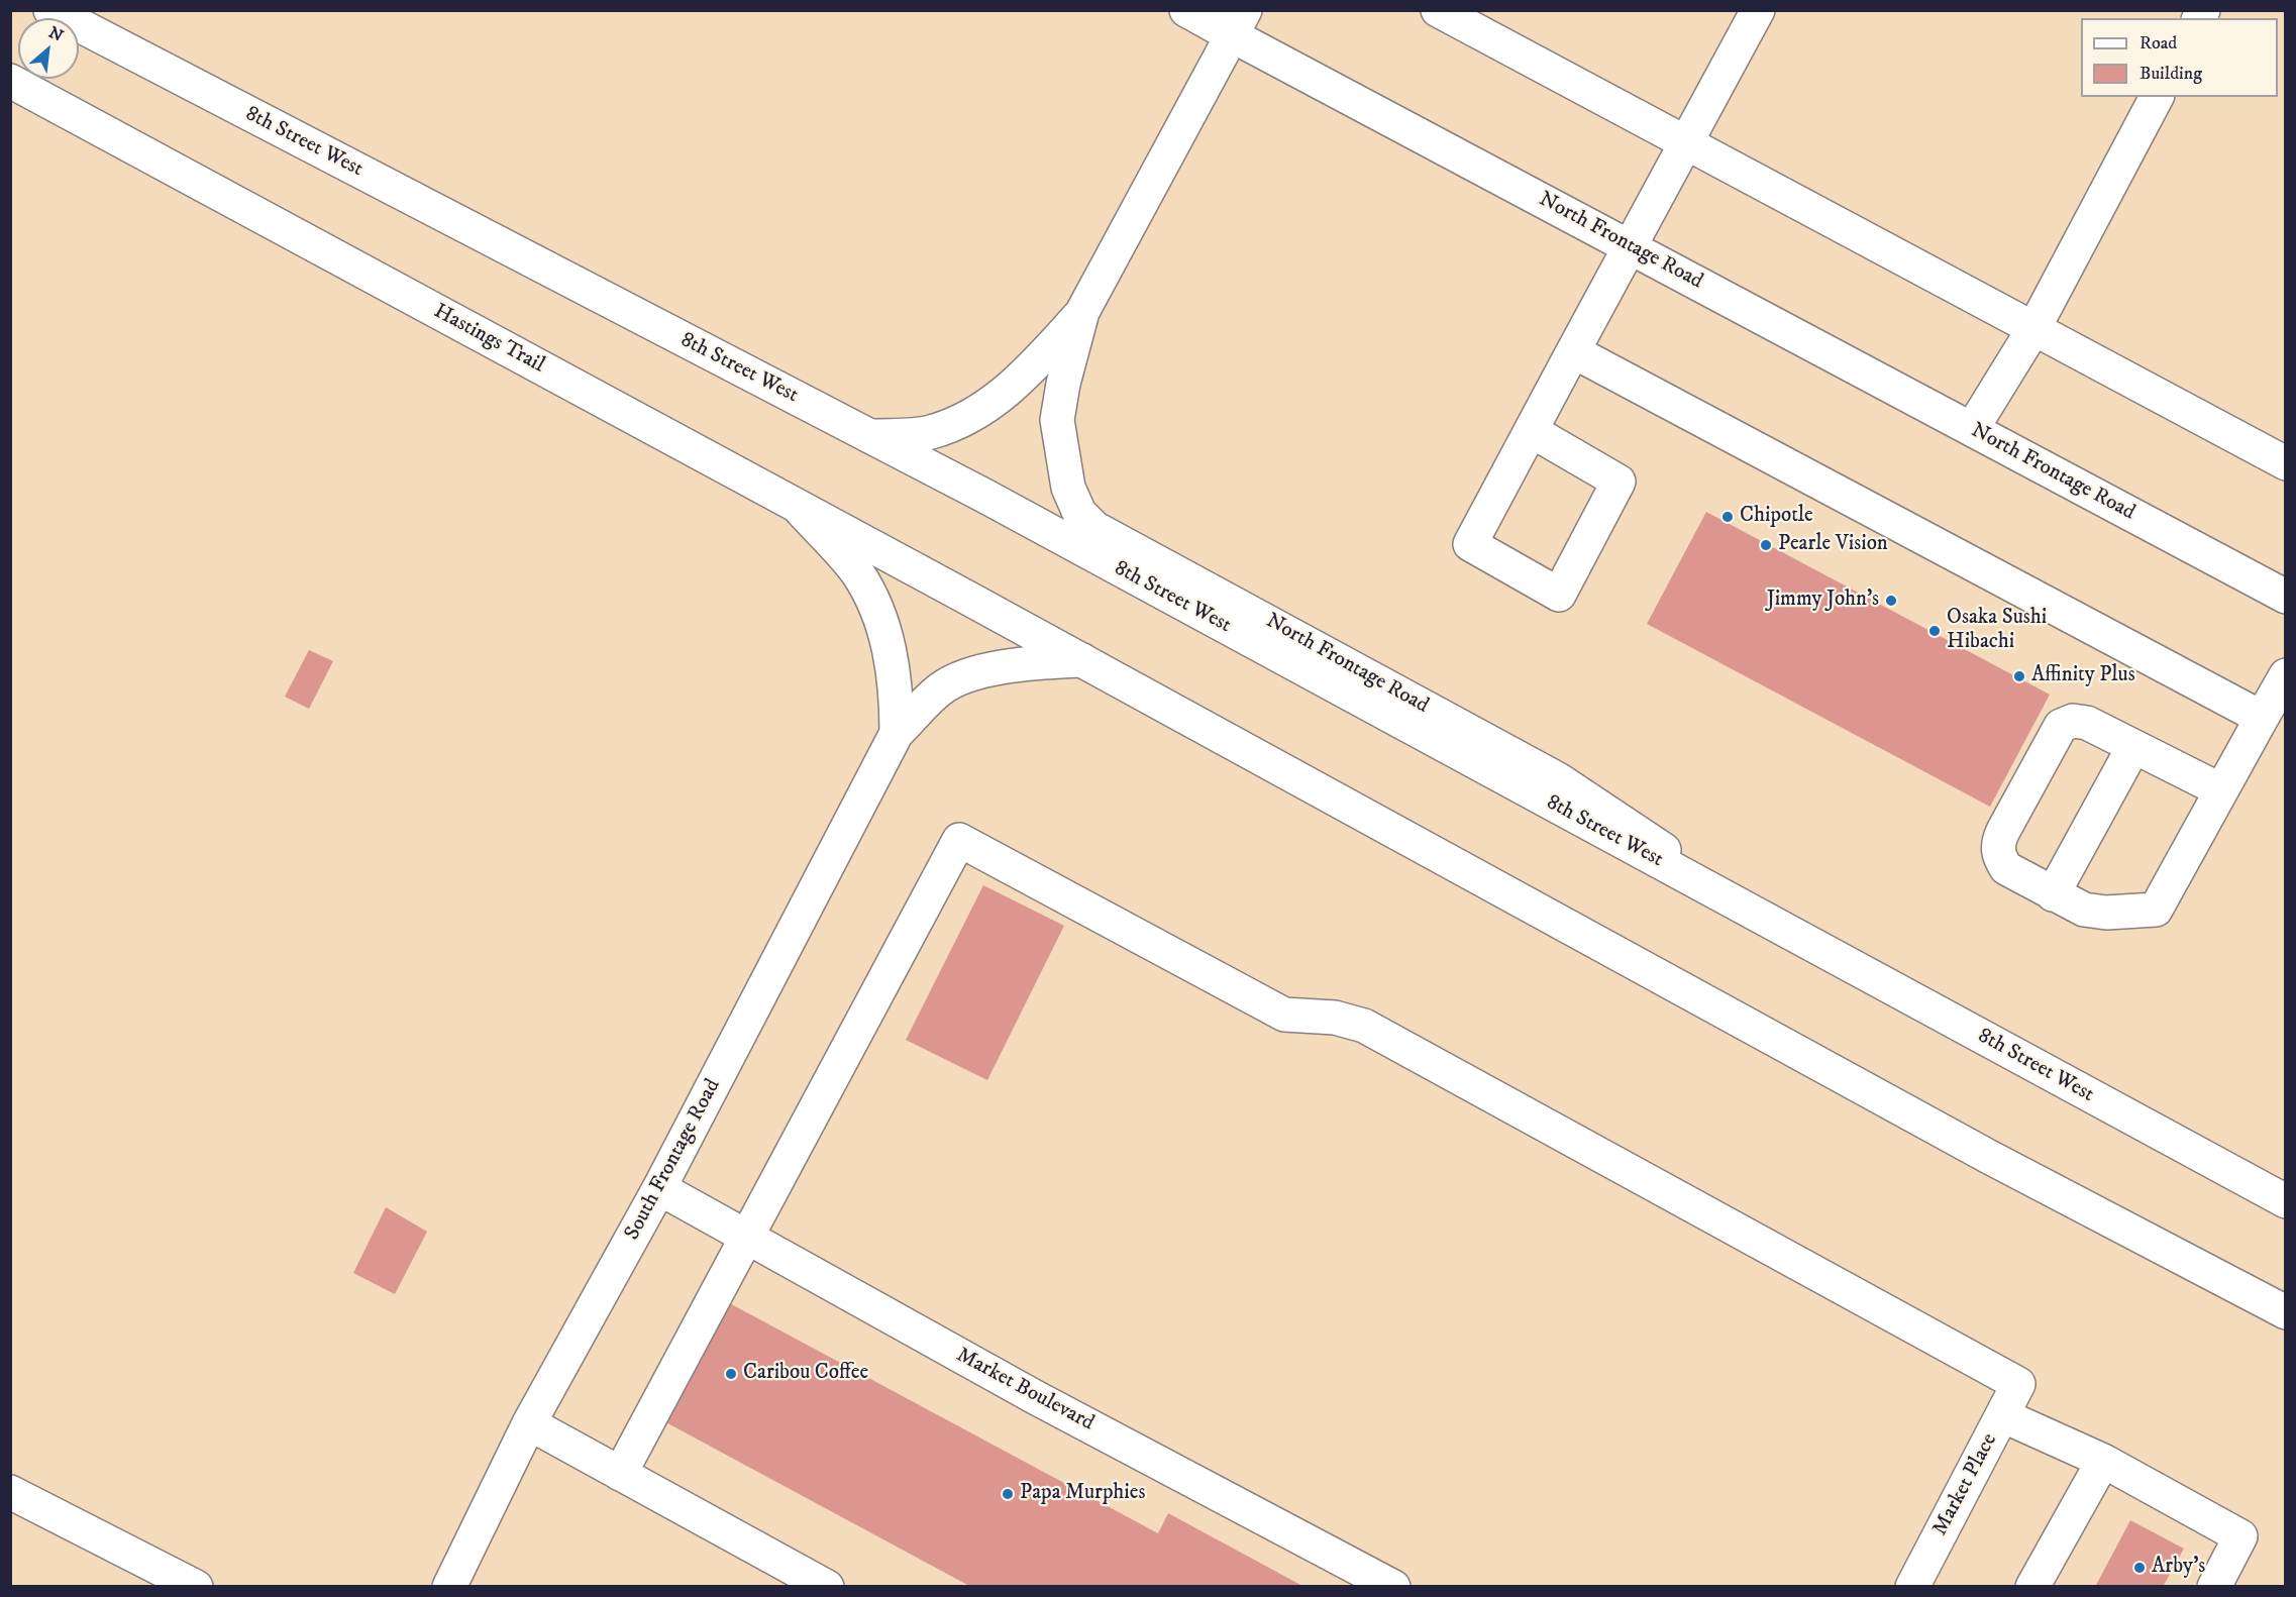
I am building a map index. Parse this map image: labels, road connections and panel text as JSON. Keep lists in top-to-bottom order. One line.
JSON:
{"streets":{"main road":["8th Street West","North Frontage Road","Hastings Trail","South Frontage Road","Market Boulevard","Market Place"]},"crossings":[["8th Street West","North Frontage Road"],["Hastings Trail","South Frontage Road"],["South Frontage Road","Market Boulevard"],["Market Boulevard","Market Place"]],"places":["Chipotle","Pearle Vision","Jimmy John's","Osaka Sushi Hibachi","Affinity Plus","Caribou Coffee","Papa Murphies","Arby's"],"legend":["Road","Building"],"north":"top right"}
